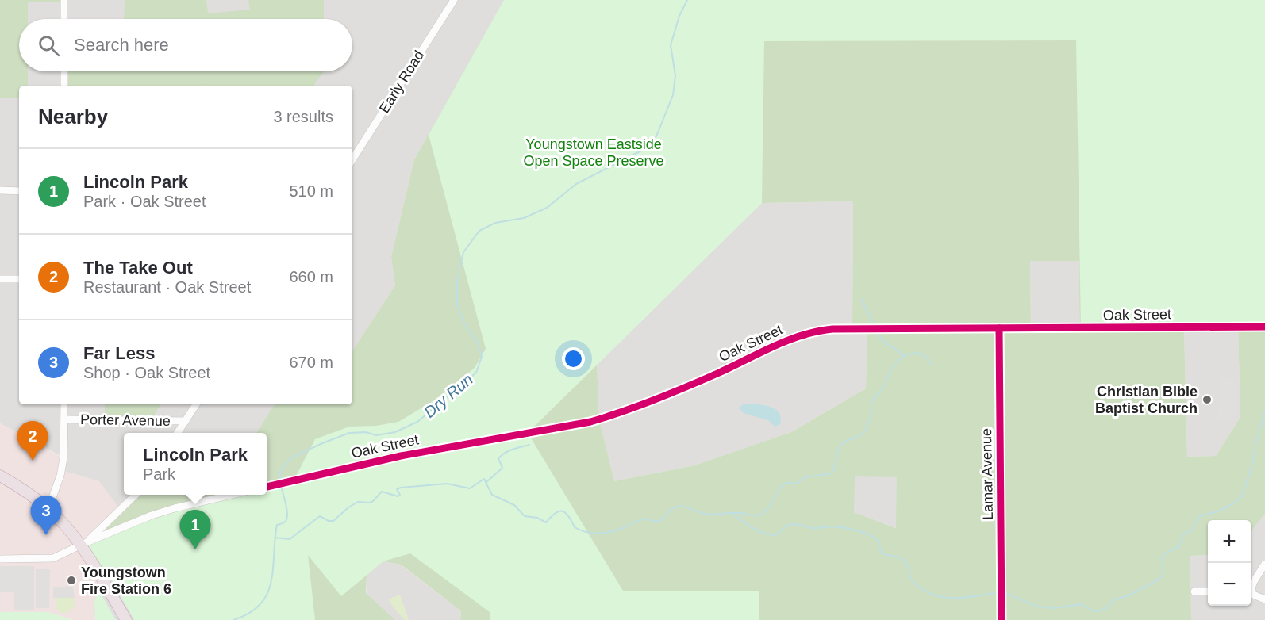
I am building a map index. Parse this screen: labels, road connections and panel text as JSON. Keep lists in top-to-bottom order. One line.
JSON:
{"streets":{"street":["Early Road","Oak Street","Porter Avenue","Lamar Avenue"]},"crossings":[["Oak Street","Lamar Avenue"]],"water":["Dry Run"],"parks":["Youngstown Eastside Open Space Preserve"],"places":["Christian Bible Baptist Church","Youngstown Fire Station 6"],"page":{"search":"Search here","heading":["Nearby","3 results"],"list":[{"mark":"1","name":"Lincoln Park","note":"Park · Oak Street","value":"510 m"},{"mark":"2","name":"The Take Out","note":"Restaurant · Oak Street","value":"660 m"},{"mark":"3","name":"Far Less","note":"Shop · Oak Street","value":"670 m"}],"pins":["2","3","1"],"popup":["Lincoln Park","Park"],"map_buttons":["+","−"]}}
